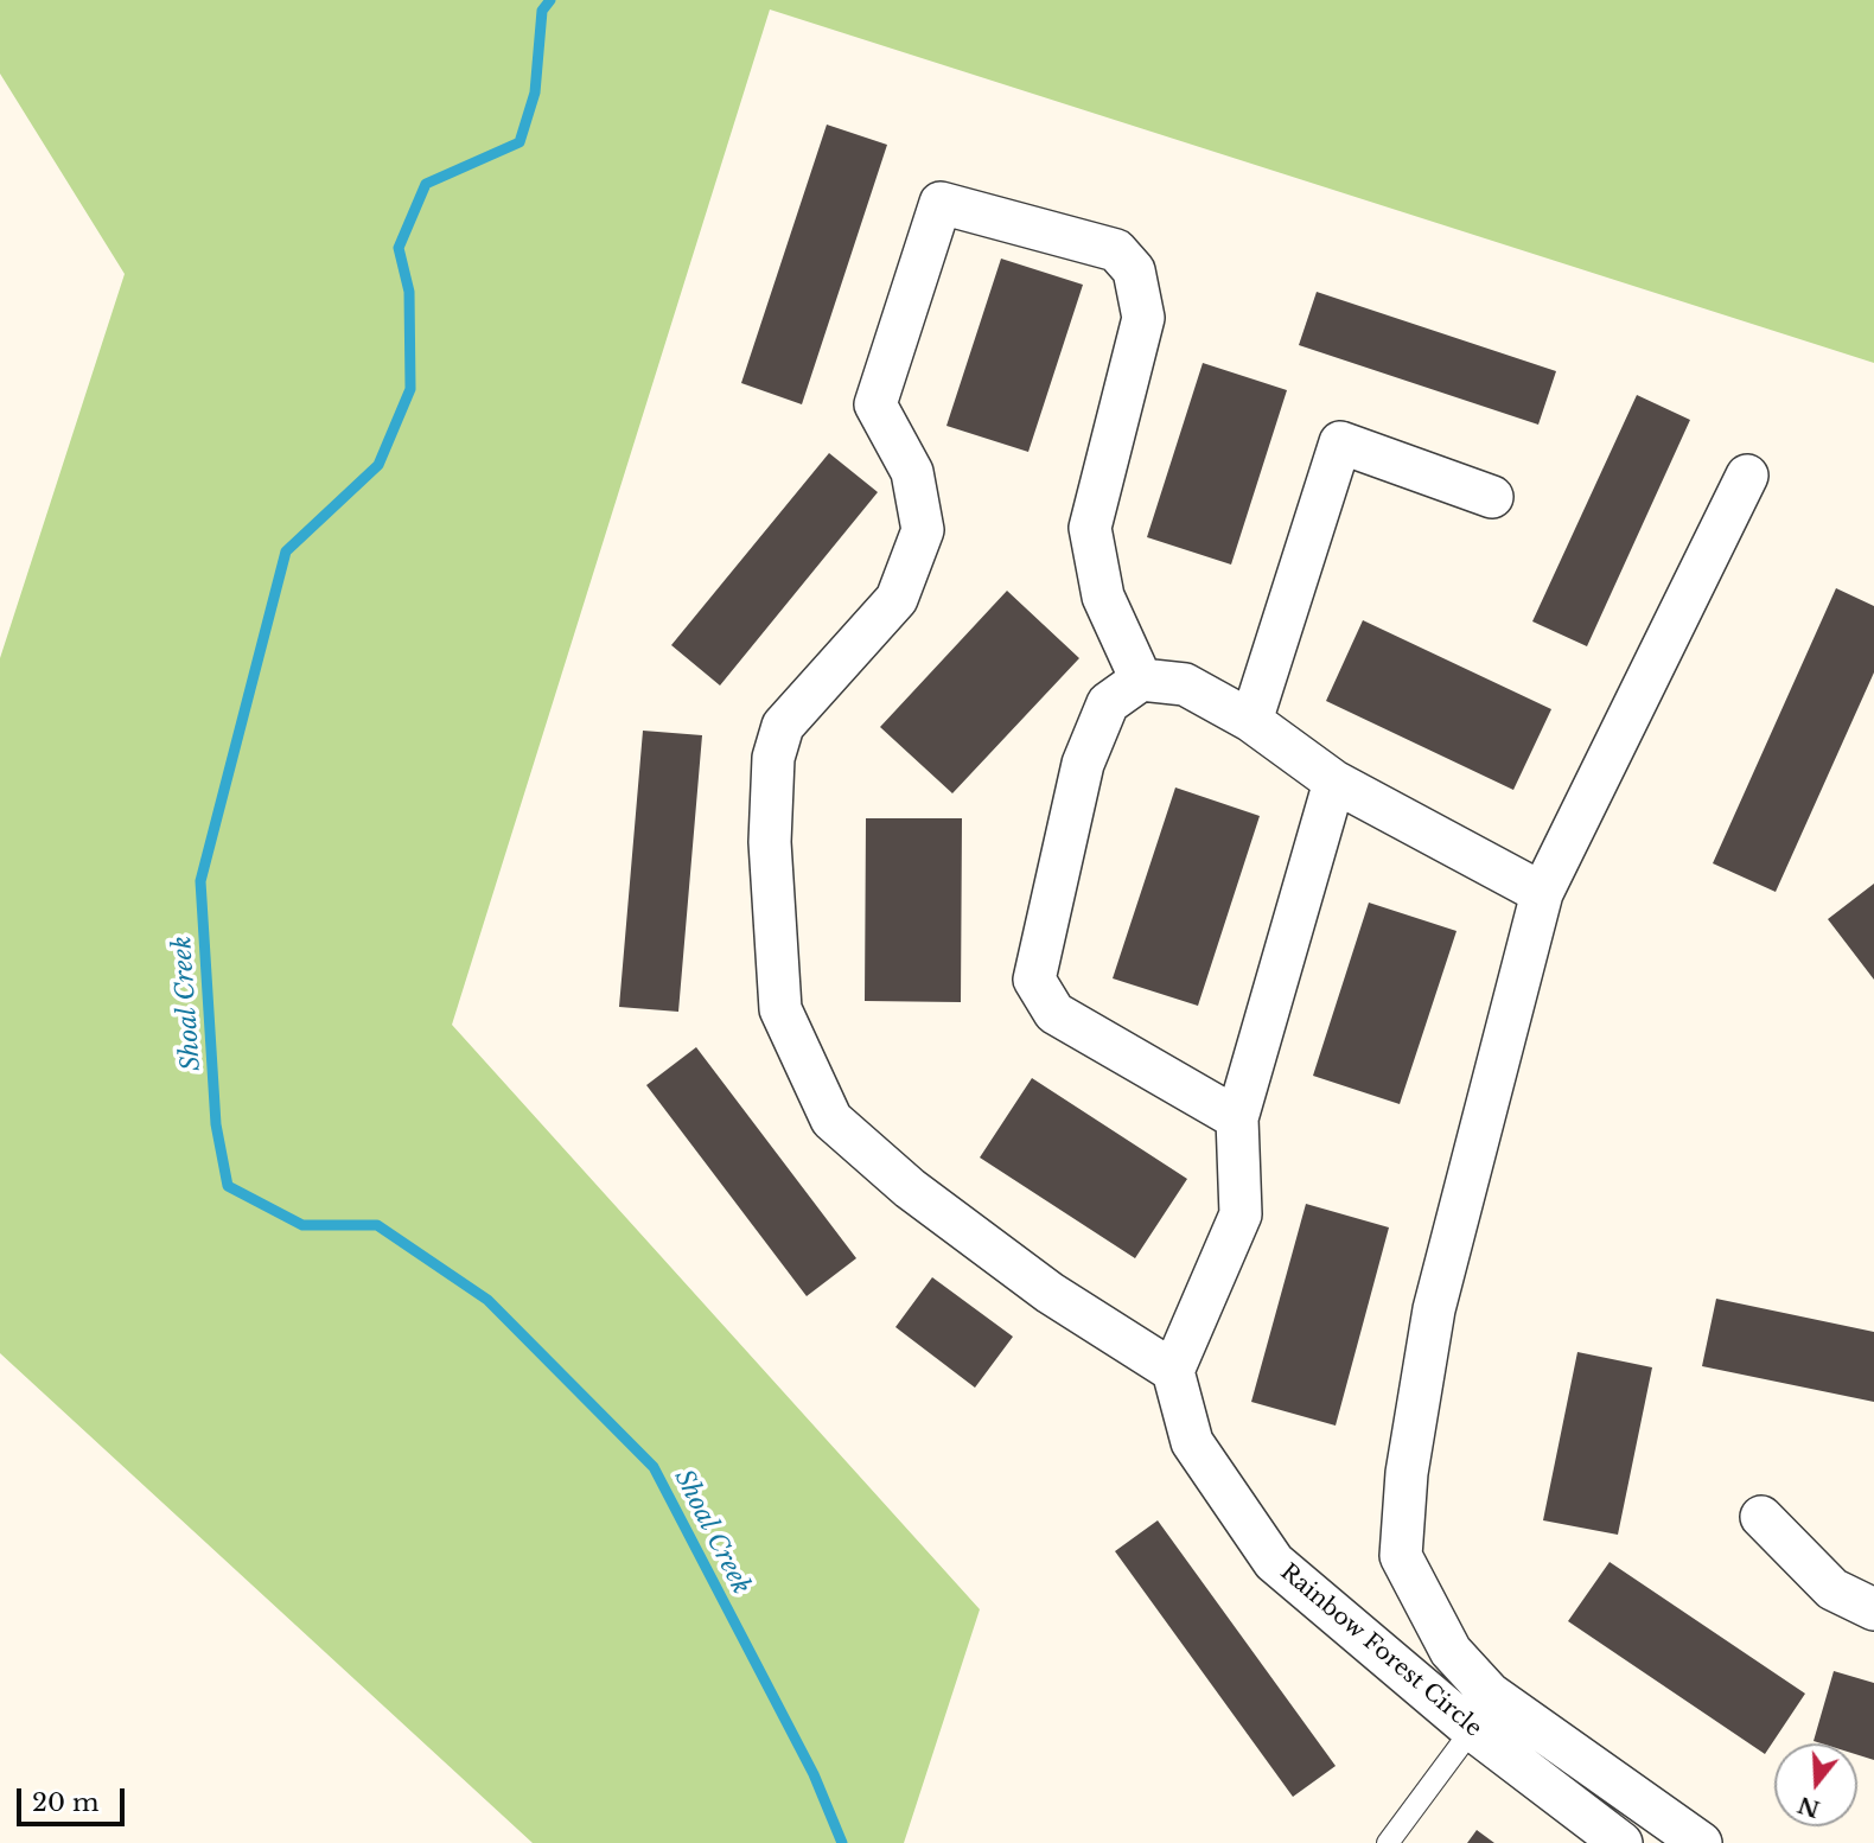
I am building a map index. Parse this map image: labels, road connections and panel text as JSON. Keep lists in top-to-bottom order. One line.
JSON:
{"streets":{"street":["Rainbow Forest Circle"]},"water":["Shoal Creek"],"scale_bar":"20 m","north":"bottom"}
